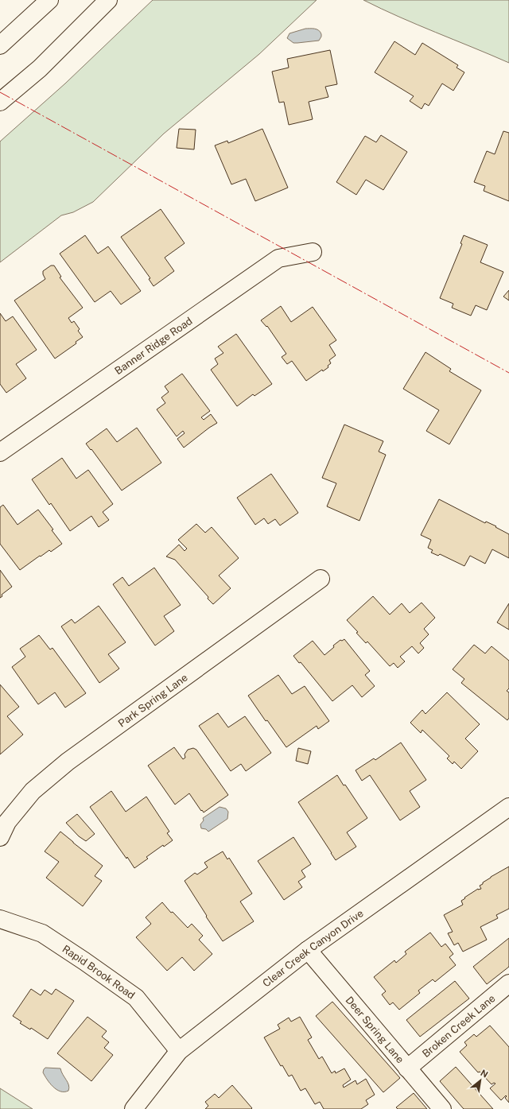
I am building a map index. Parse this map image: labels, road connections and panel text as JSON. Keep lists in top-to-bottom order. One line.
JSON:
{"streets":{"street":["Banner Ridge Road","Park Spring Lane","Clear Creek Canyon Drive","Rapid Brook Road","Broken Creek Lane","Deer Spring Lane"]},"crossings":[["Clear Creek Canyon Drive","Rapid Brook Road"],["Clear Creek Canyon Drive","Deer Spring Lane"],["Broken Creek Lane","Deer Spring Lane"]],"north":"top right"}
